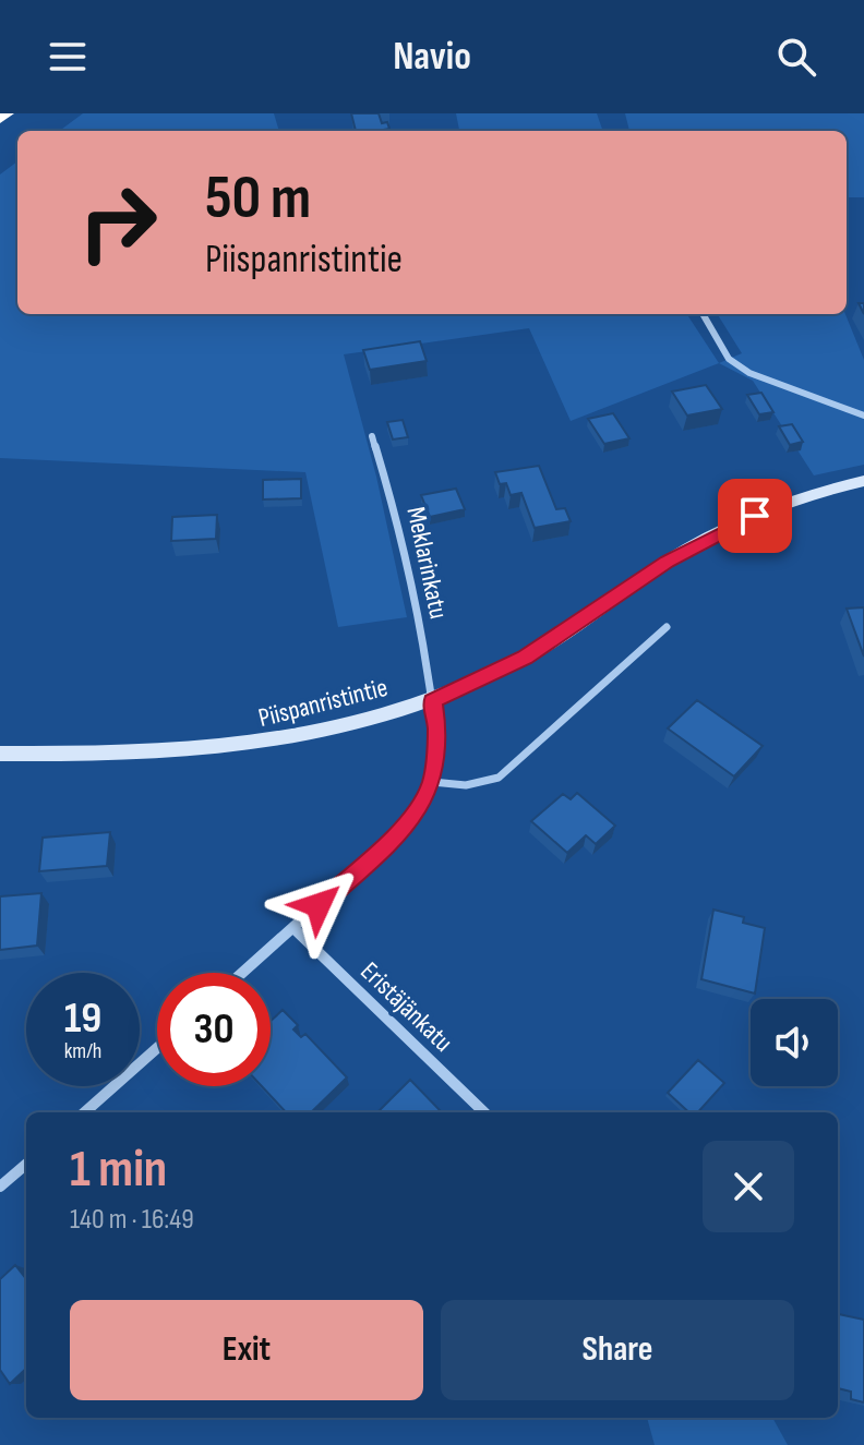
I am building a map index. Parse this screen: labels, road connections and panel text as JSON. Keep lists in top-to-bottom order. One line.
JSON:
{"streets":{"street":["Meklarinkatu","Piispanristintie","Eristäjänkatu"]},"crossings":[["Meklarinkatu","Piispanristintie"]],"page":{"header":"Navio","turn":["50 m","Piispanristintie"],"speed":"19 km/h","limit":"30","heading":["1 min","140 m · 16:49"],"buttons":["Exit","Share"]}}
